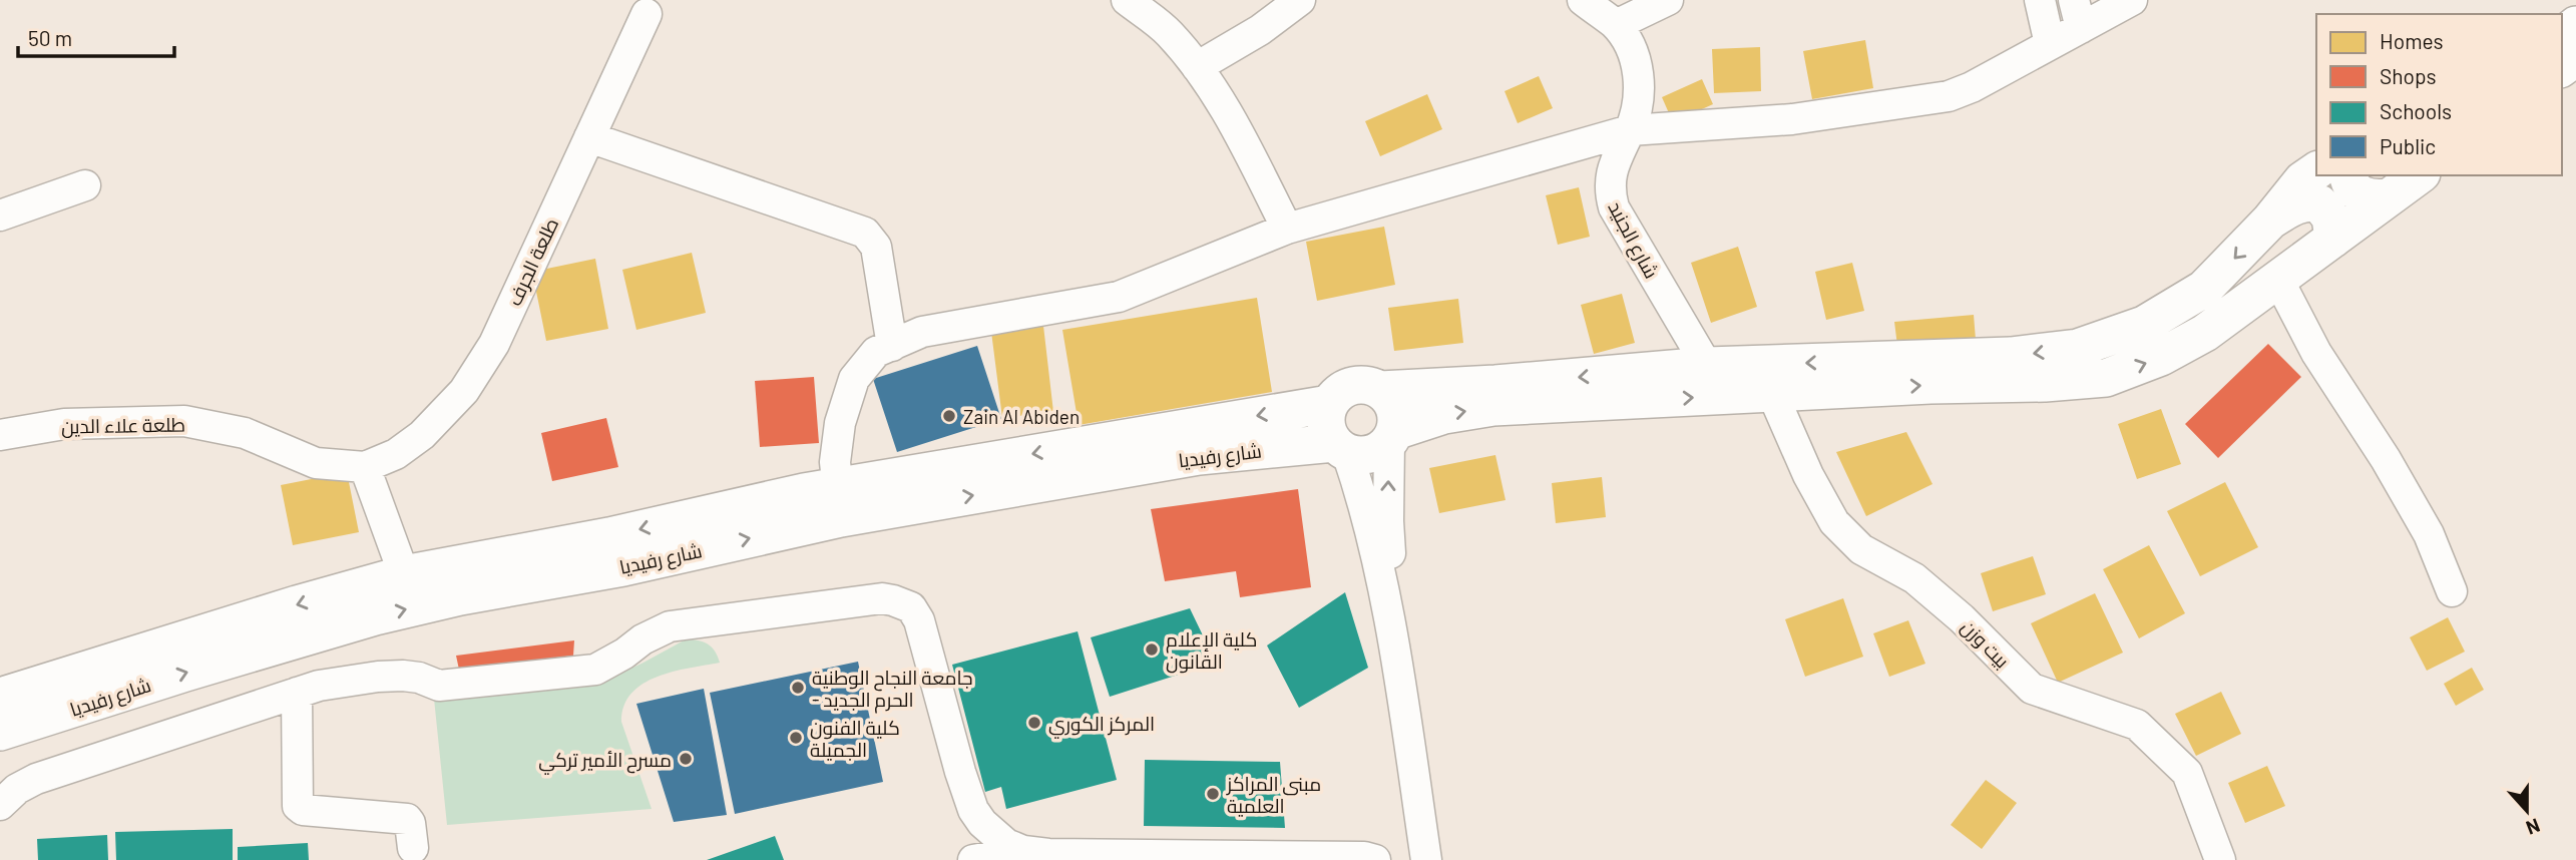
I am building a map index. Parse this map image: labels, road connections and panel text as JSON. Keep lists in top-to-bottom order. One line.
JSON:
{"streets":{"main road":["شارع رفيديا"],"street":["شارع الجنيد","طلعة الجرف","طلعة علاء الدين","بيت وزن"]},"crossings":[["طلعة الجرف","طلعة علاء الدين"]],"places":["Zain Al Abiden","كلية الإعلام القانون","جامعة النجاح الوطنية - الحرم الجديد","المركز الكوري","كلية الفنون الجميلة","مسرح الأمير تركي","مبنى المراكز العلمية"],"legend":["Homes","Shops","Schools","Public"],"scale_bar":"50 m","north":"bottom"}
